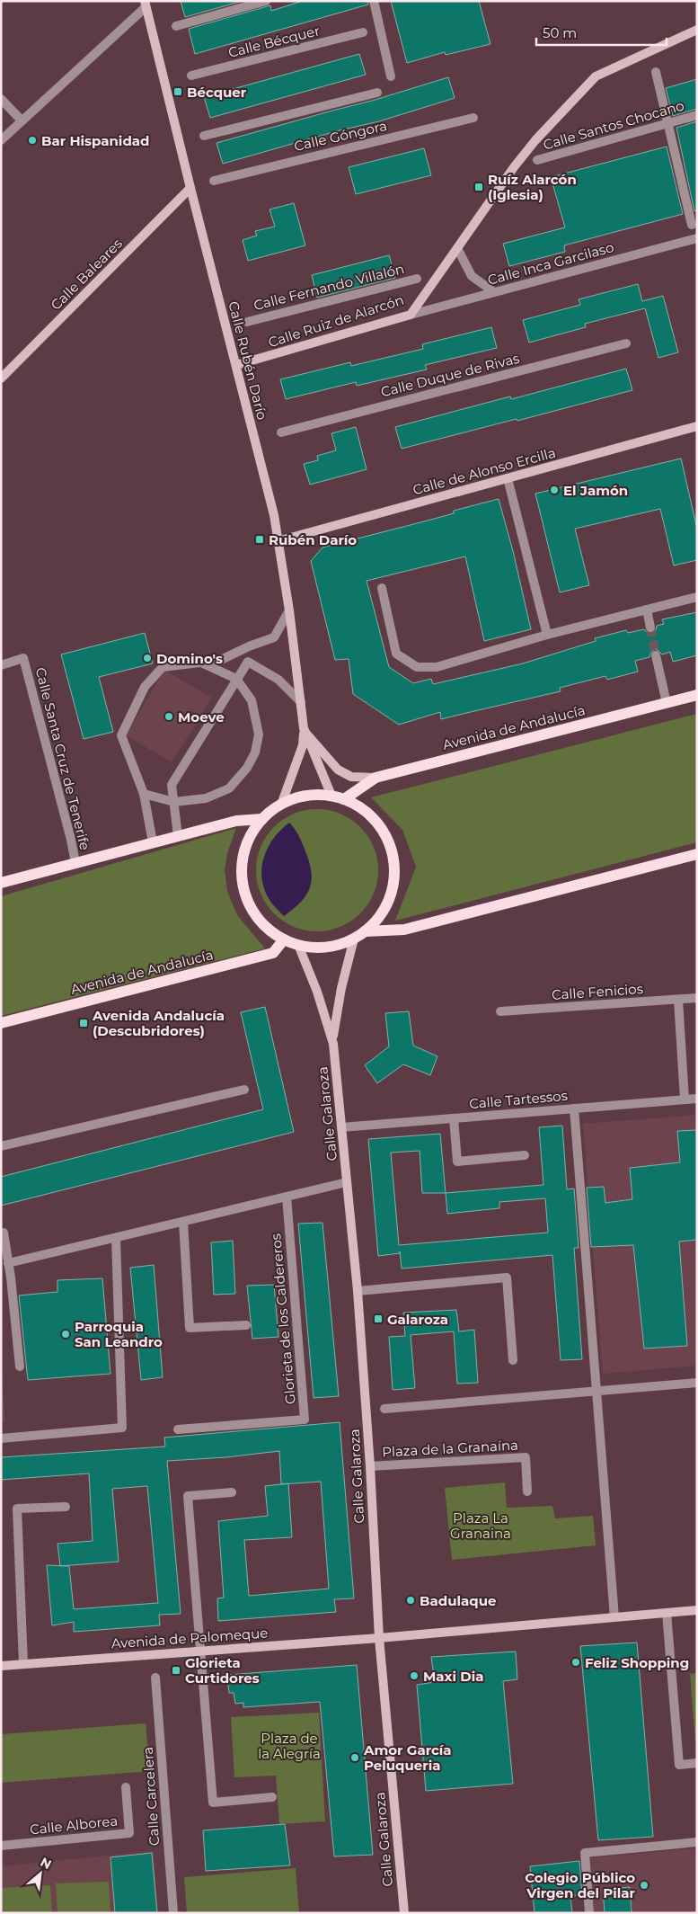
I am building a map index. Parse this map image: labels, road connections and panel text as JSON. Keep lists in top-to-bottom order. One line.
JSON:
{"streets":{"main road":["Avenida de Andalucía"],"street":["Calle Bécquer","Calle Santos Chocano","Calle Góngora","Calle Inca Garcilaso","Calle Baleares","Calle Fernando Villalón","Calle Ruiz de Alarcón","Calle Rubén Darío","Calle Duque de Rivas","Calle de Alonso Ercilla","Calle Santa Cruz de Tenerife","Calle Fenicios","Calle Tartessos","Calle Galaroza","Glorieta de los Caldereros","Plaza de la Granaína","Avenida de Palomeque","Calle Carcelera","Calle Alborea"]},"crossings":[["Calle Inca Garcilaso","Calle Ruiz de Alarcón"],["Calle Baleares","Calle Rubén Darío"],["Calle Ruiz de Alarcón","Calle Rubén Darío"],["Calle Rubén Darío","Calle de Alonso Ercilla"],["Calle Rubén Darío","Avenida de Andalucía"],["Calle Rubén Darío","Calle Galaroza"],["Avenida de Andalucía","Calle Galaroza"],["Calle Tartessos","Calle Galaroza"],["Calle Galaroza","Plaza de la Granaína"],["Calle Galaroza","Avenida de Palomeque"]],"parks":["Plaza La Granaina","Plaza de la Alegría"],"places":{"transit":["Bécquer","Ruíz Alarcón (Iglesia)","Rubén Darío","Avenida Andalucía (Descubridores)","Galaroza","Glorieta Curtidores"],"other":["Bar Hispanidad","El Jamón","Domino's","Moeve","Parroquia San Leandro","Badulaque","Feliz Shopping","Maxi Dia","Amor García Peluqueria","Colegio Público Virgen del Pilar"]},"scale_bar":"50 m","north":"top right"}
